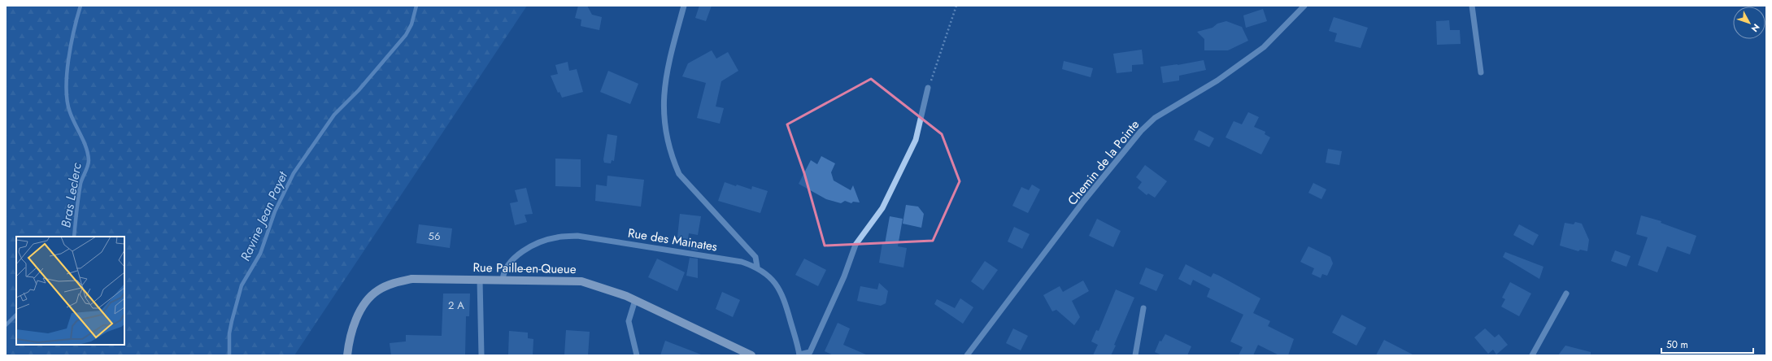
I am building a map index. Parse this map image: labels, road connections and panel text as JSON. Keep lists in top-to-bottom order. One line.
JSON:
{"streets":{"main road":["Rue Paille-en-Queue"],"street":["Chemin de la Pointe","Rue des Mainates"]},"crossings":[["Rue des Mainates","Rue Paille-en-Queue"]],"water":["Bras Leclerc","Ravine Jean Payet"],"house_numbers":["56","2 A"],"scale_bar":"50 m","north":"bottom right"}
